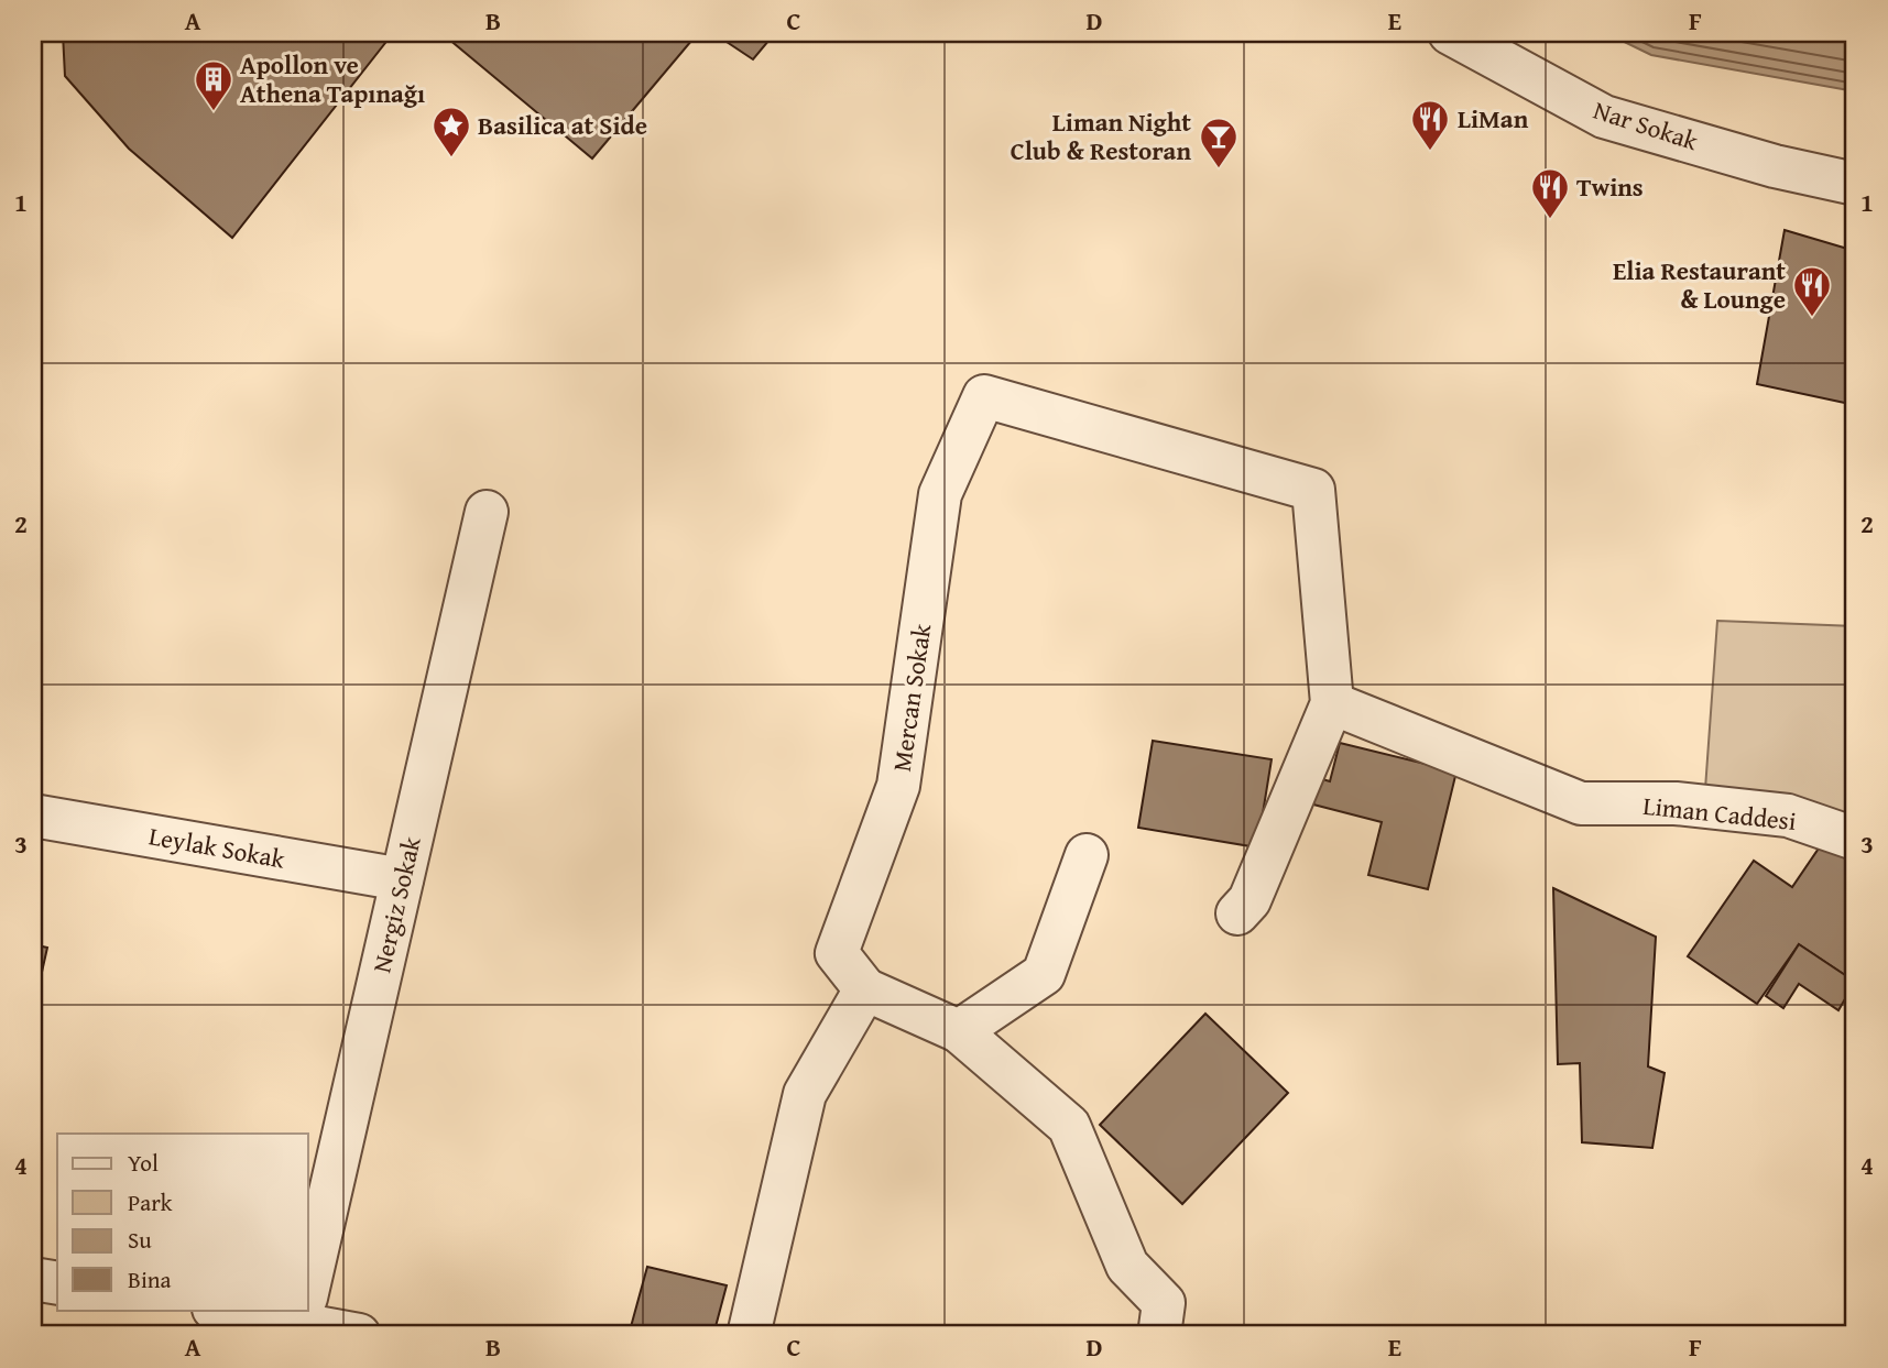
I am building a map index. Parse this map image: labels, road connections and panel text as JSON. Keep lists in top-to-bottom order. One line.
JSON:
{"streets":{"street":["Nar Sokak","Mercan Sokak","Liman Caddesi","Leylak Sokak","Nergiz Sokak"]},"crossings":[["Mercan Sokak","Liman Caddesi"],["Leylak Sokak","Nergiz Sokak"]],"places":{"building":["Apollon ve Athena Tapınağı"],"restaurant":["LiMan","Twins","Elia Restaurant & Lounge"],"place":["Basilica at Side"],"bar":["Liman Night Club & Restoran"]},"legend":["Yol","Park","Su","Bina"],"grid":{"columns":["A","B","C","D","E","F"],"rows":["1","2","3","4"]}}
